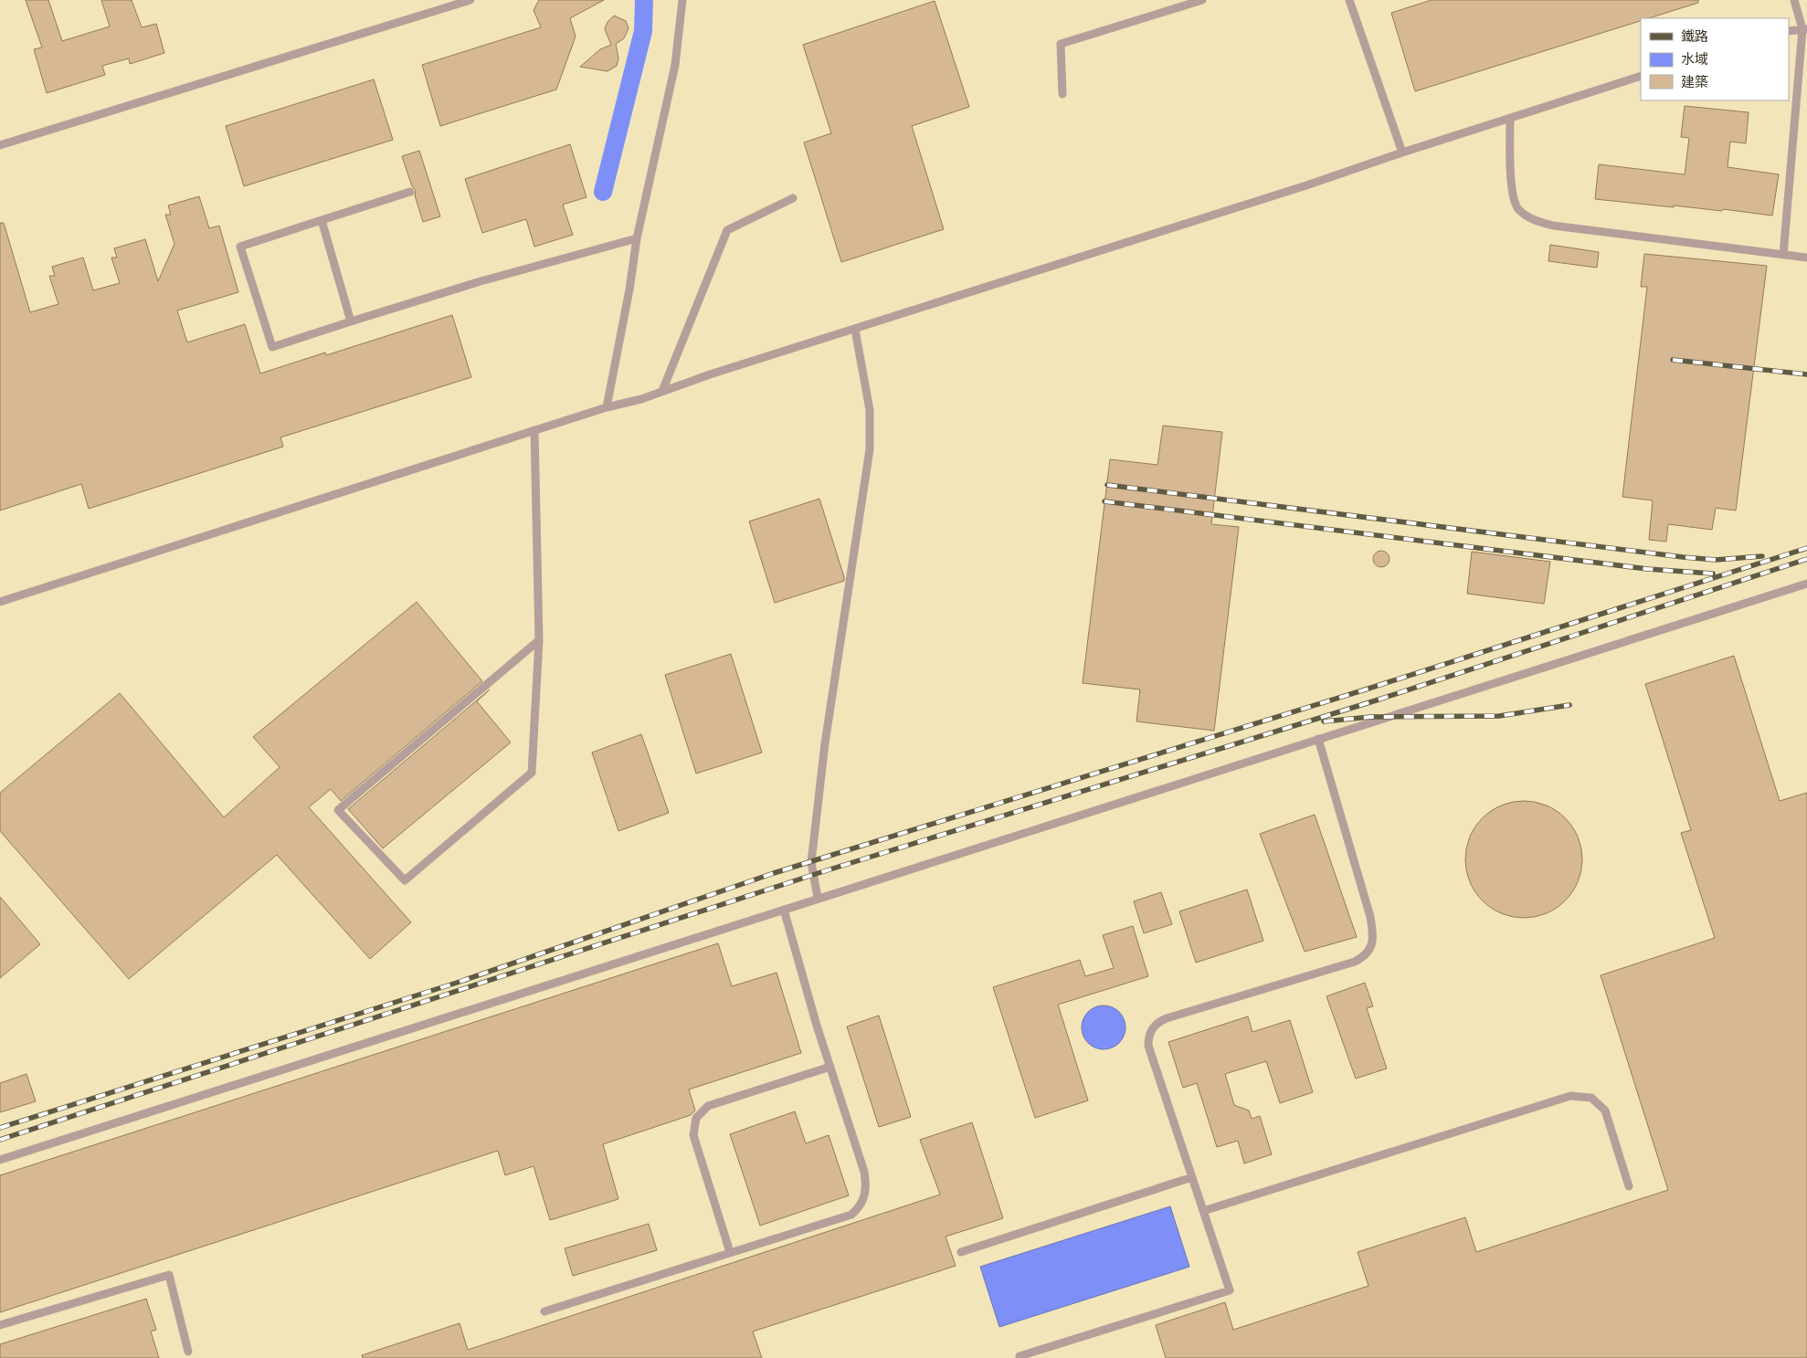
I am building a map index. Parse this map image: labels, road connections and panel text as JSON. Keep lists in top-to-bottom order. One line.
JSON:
{"legend":["鐵路","水域","建築"]}
